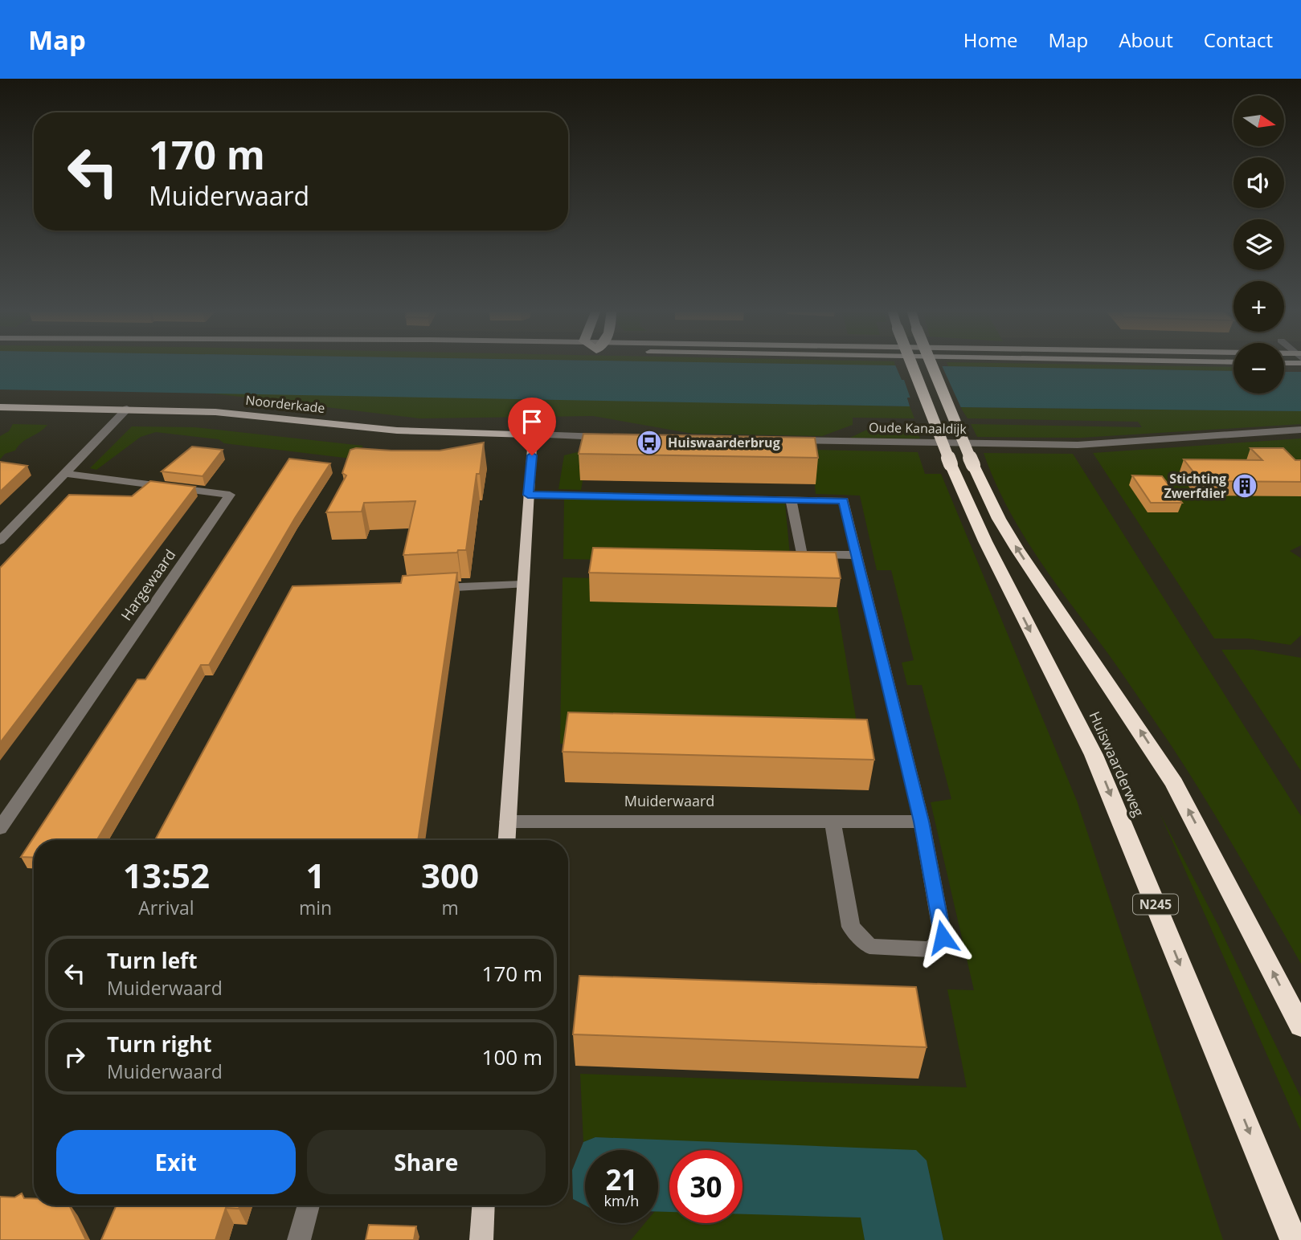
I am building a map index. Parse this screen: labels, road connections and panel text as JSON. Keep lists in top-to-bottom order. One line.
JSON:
{"streets":{"highway":["Huiswaarderweg","N245"],"main road":["Noorderkade"],"street":["Oude Kanaaldijk","Hargewaard","Muiderwaard"]},"places":{"bus stop":["Huiswaarderbrug"],"building":["Stichting Zwerfdier"]},"north":"right","page":{"header":"Map","nav":["Home","Map","About","Contact"],"map_buttons":["+","−"],"turn":["170 m","Muiderwaard"],"eta":["13:52","Arrival","1","min","300","m"],"list":[{"name":"Turn left","note":"Muiderwaard","value":"170 m"},{"name":"Turn right","note":"Muiderwaard","value":"100 m"}],"buttons":["Exit","Share"],"speed":"21 km/h","limit":"30"}}
